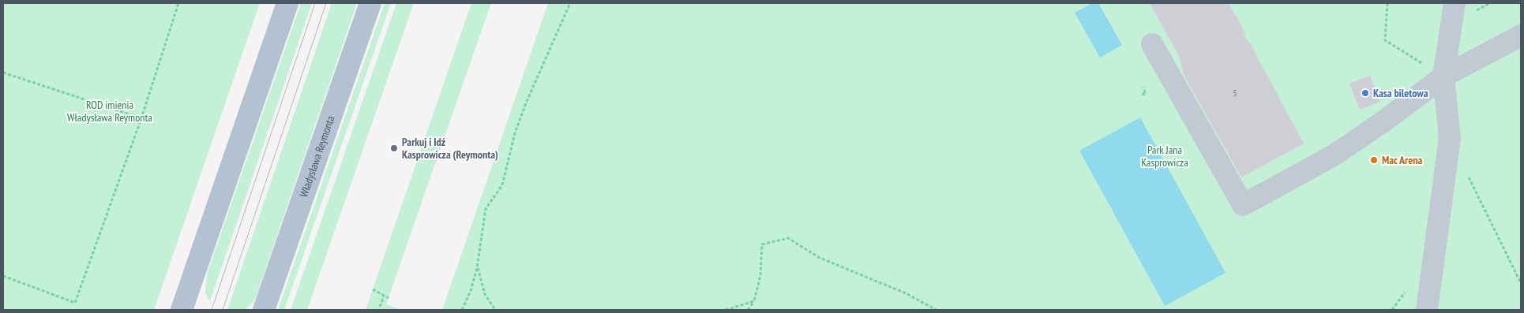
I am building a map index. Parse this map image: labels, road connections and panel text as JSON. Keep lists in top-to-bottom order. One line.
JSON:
{"streets":{"main road":["Władysława Reymonta"]},"parks":["ROD imienia Władysława Reymonta","Park Jana Kasprowicza"],"places":["Kasa biletowa","Parkuj i Idź Kasprowicza (Reymonta)","Mac Arena"],"house_numbers":["5"]}
